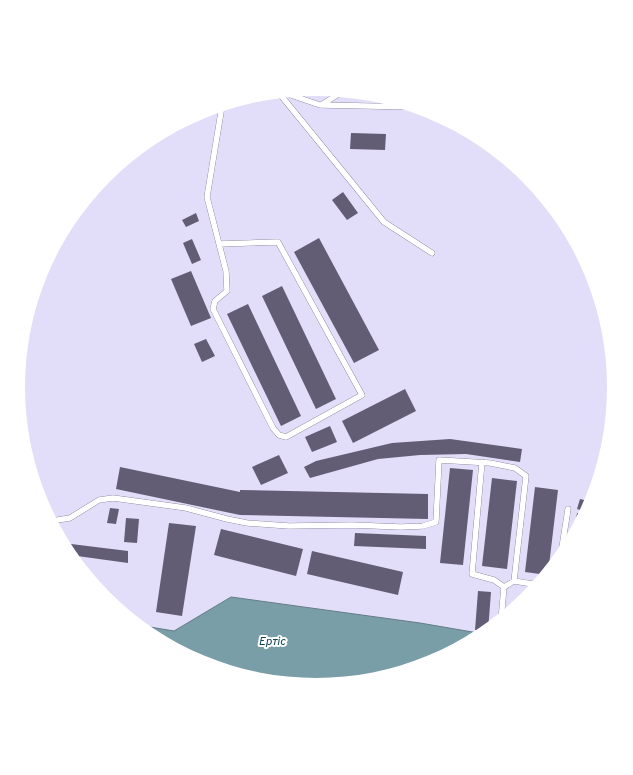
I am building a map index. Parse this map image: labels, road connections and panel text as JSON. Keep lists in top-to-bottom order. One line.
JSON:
{"water":["Ертіс"]}
